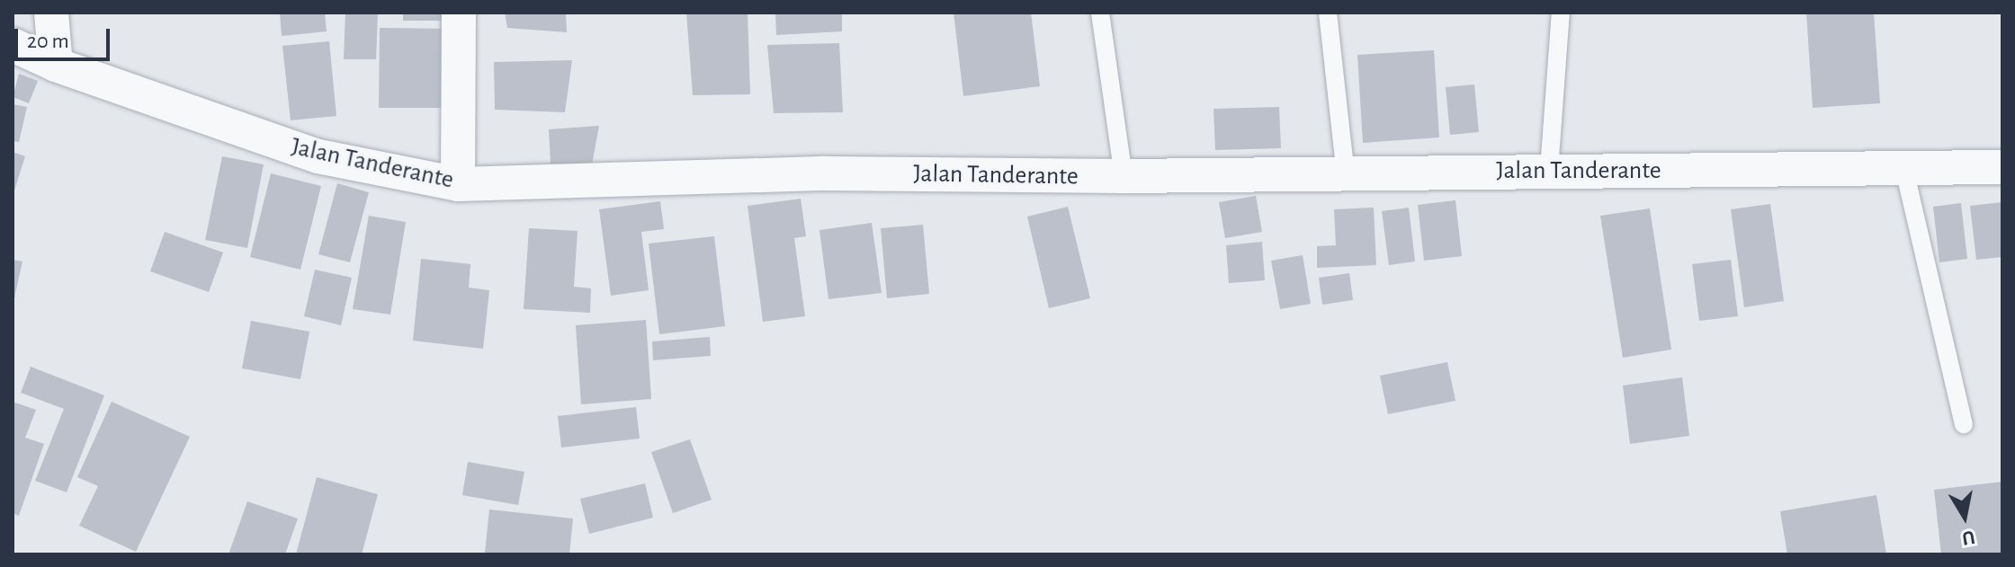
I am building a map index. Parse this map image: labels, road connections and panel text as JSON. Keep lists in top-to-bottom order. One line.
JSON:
{"streets":{"street":["Jalan Tanderante"]},"scale_bar":"20 m","north":"bottom"}
